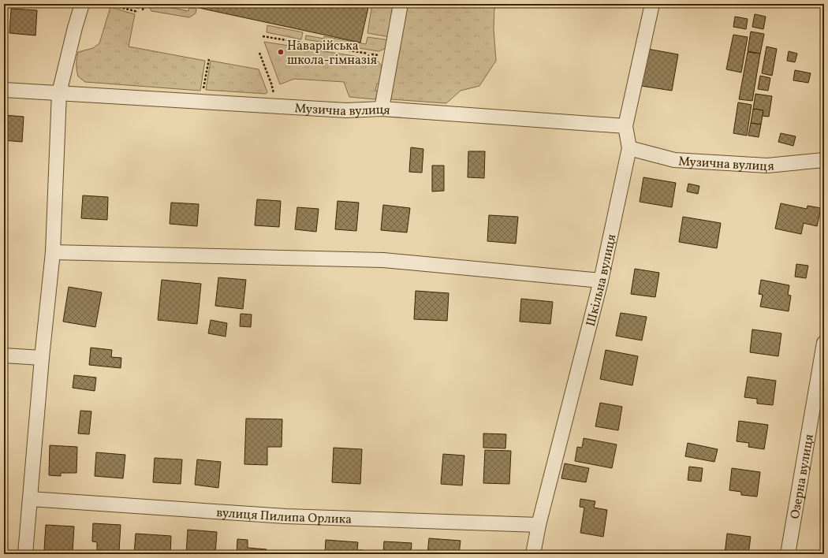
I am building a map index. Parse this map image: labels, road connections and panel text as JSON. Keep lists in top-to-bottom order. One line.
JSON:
{"streets":{"street":["Музична вулиця","Шкільна вулиця","Озерна вулиця","вулиця Пилипа Орлика"]},"crossings":[["Музична вулиця","Шкільна вулиця"],["Шкільна вулиця","вулиця Пилипа Орлика"]],"places":["Наварійська школа-гімназія"]}
